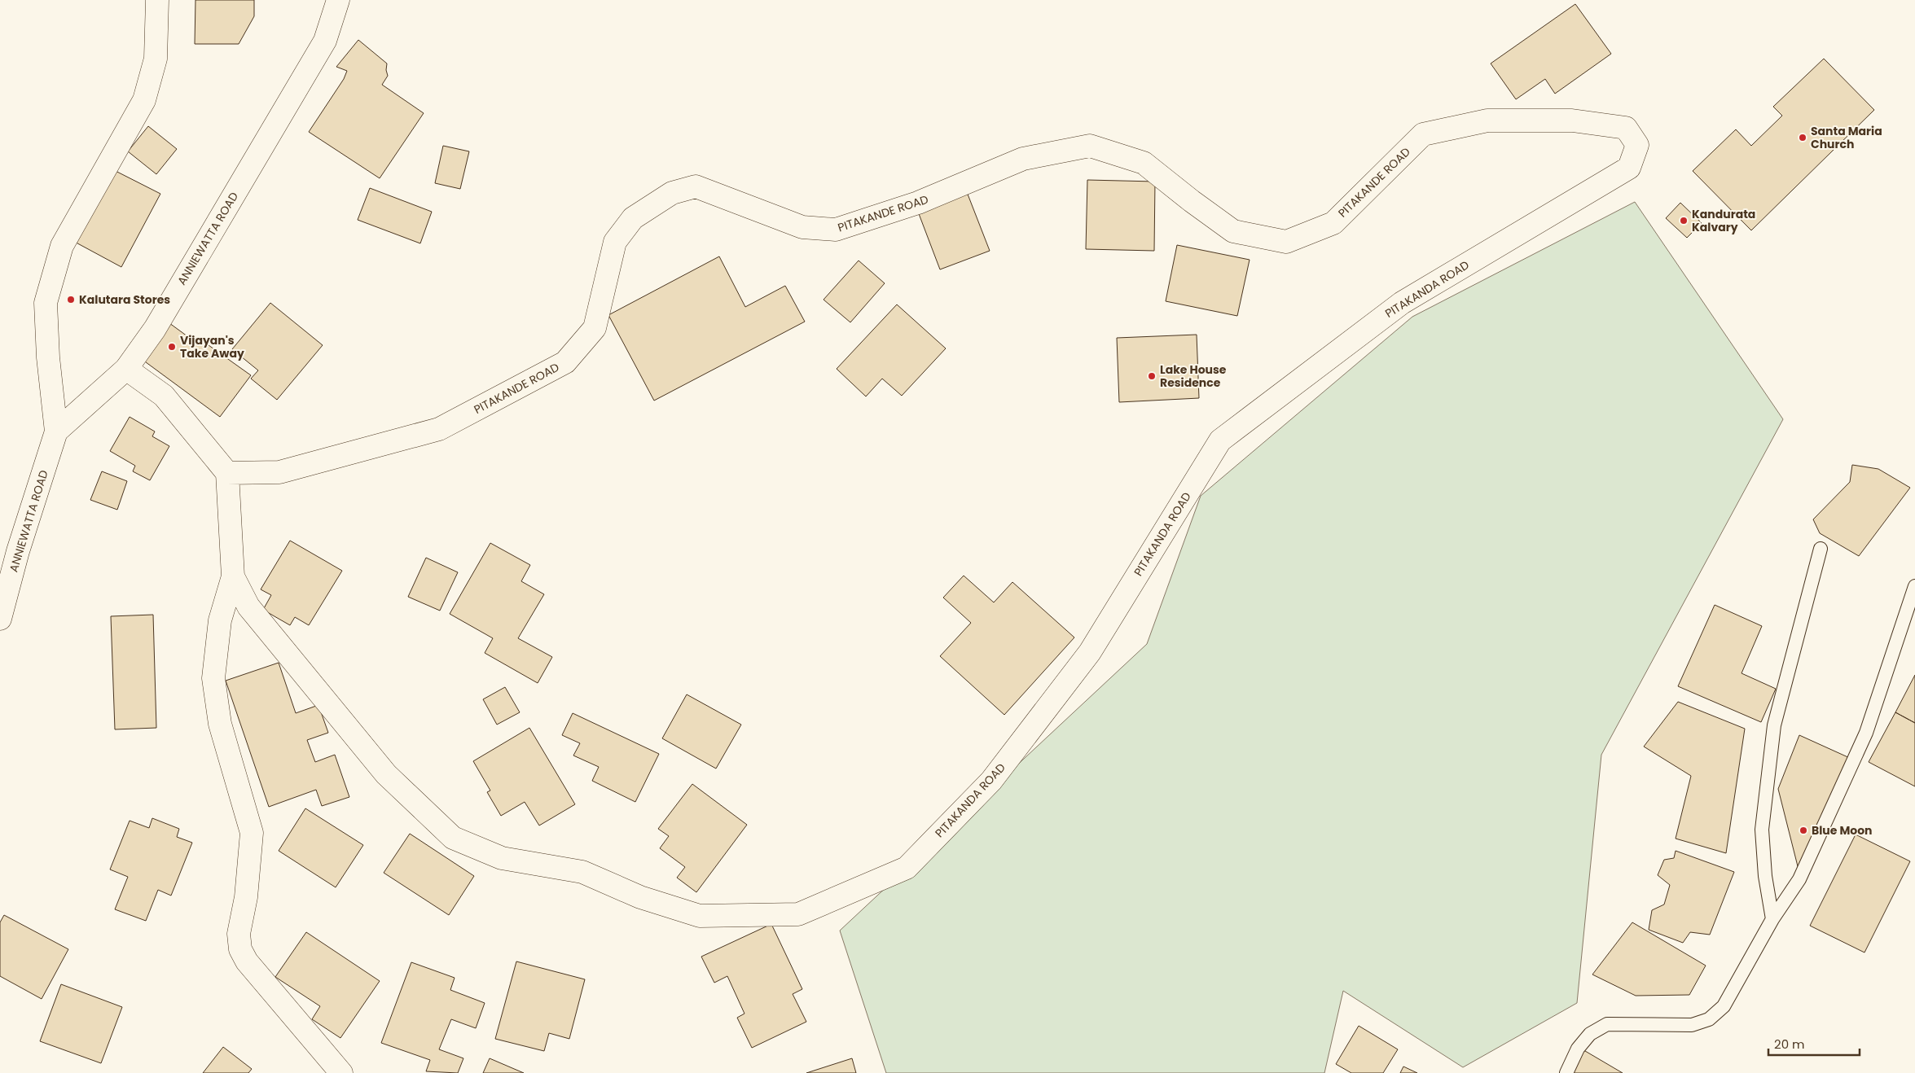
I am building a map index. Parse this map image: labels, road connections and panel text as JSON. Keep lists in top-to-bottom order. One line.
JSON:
{"streets":{"street":["PITAKANDE ROAD","ANNIEWATTA ROAD","PITAKANDA ROAD"]},"crossings":[["PITAKANDE ROAD","PITAKANDA ROAD"]],"places":["Santa Maria Church","Kandurata Kalvary","Kalutara Stores","Vijayan's Take Away","Lake House Residence","Blue Moon"],"scale_bar":"20 m"}
